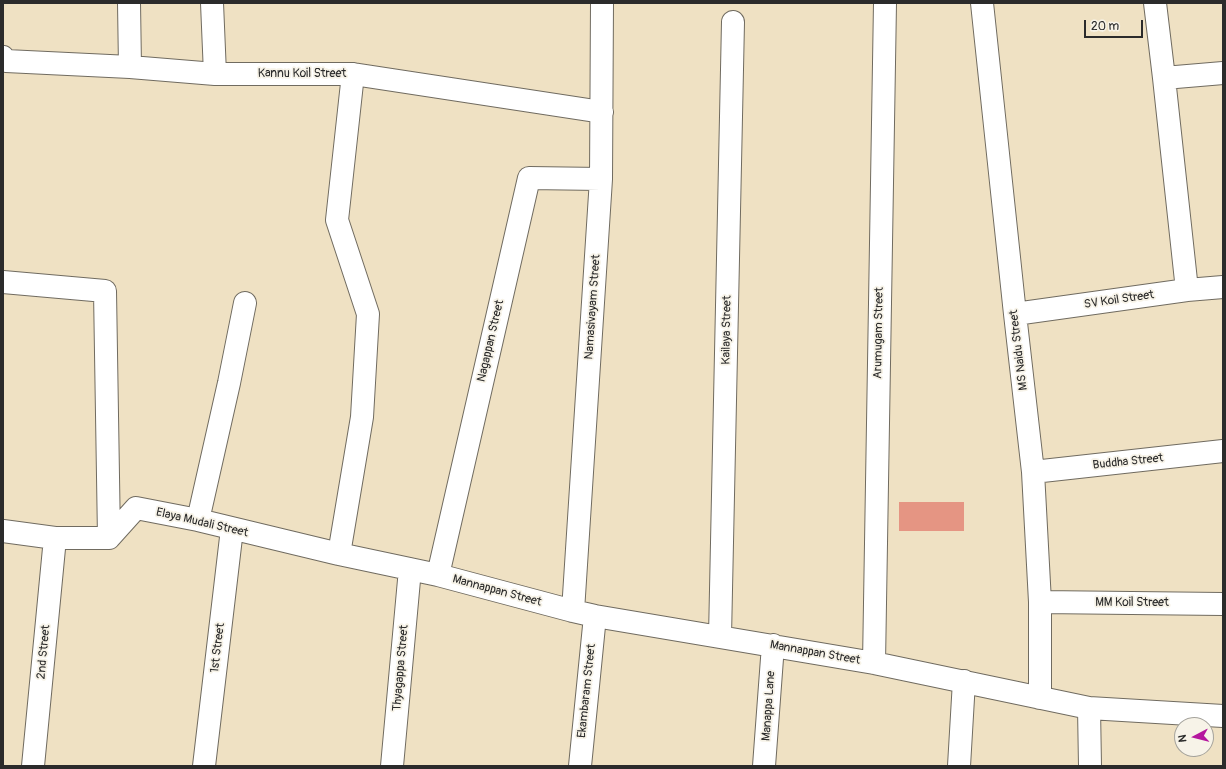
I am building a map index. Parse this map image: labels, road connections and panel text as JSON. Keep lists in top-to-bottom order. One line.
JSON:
{"streets":{"street":["Kannu Koil Street","SV Koil Street","Namasivayam Street","Kailaya Street","Arumugam Street","Nagappan Street","MS Naidu Street","Buddha Street","Elaya Mudali Street","Mannappan Street","MM Koil Street","1st Street","2nd Street","Thyagappa Street","Ekambaram Street","Manappa Lane"]},"crossings":[["Kannu Koil Street","Namasivayam Street"],["SV Koil Street","MS Naidu Street"],["Namasivayam Street","Nagappan Street"],["Namasivayam Street","Mannappan Street"],["Kailaya Street","Mannappan Street"],["Arumugam Street","Mannappan Street"],["Nagappan Street","Mannappan Street"],["MS Naidu Street","Buddha Street"],["MS Naidu Street","Mannappan Street"],["MS Naidu Street","MM Koil Street"],["Elaya Mudali Street","Mannappan Street"],["Elaya Mudali Street","1st Street"],["Elaya Mudali Street","Thyagappa Street"],["Mannappan Street","Thyagappa Street"],["Mannappan Street","Ekambaram Street"],["Mannappan Street","Manappa Lane"]],"scale_bar":"20 m","north":"left"}
